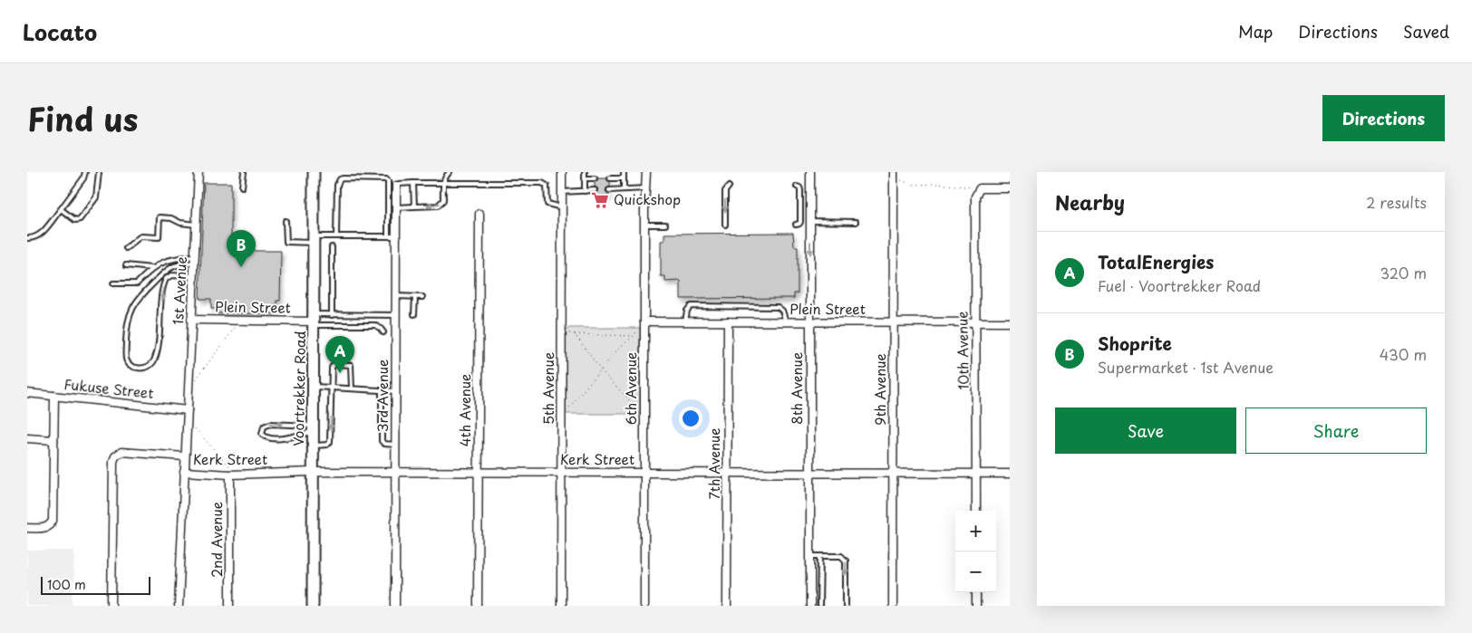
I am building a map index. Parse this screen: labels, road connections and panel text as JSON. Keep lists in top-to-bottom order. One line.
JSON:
{"streets":{"main road":["Voortrekker Road"],"street":["1st Avenue","Plein Street","10th Avenue","5th Avenue","6th Avenue","8th Avenue","Fukuse Street","9th Avenue","3rd Avenue","4th Avenue","Kerk Street","7th Avenue","2nd Avenue"]},"crossings":[["1st Avenue","Plein Street"],["1st Avenue","Fukuse Street"],["Plein Street","10th Avenue"],["Plein Street","Voortrekker Road"],["Plein Street","6th Avenue"],["Plein Street","8th Avenue"],["Plein Street","9th Avenue"],["Plein Street","7th Avenue"],["10th Avenue","Kerk Street"],["Voortrekker Road","Kerk Street"],["5th Avenue","Kerk Street"],["6th Avenue","Kerk Street"],["8th Avenue","Kerk Street"],["9th Avenue","Kerk Street"],["3rd Avenue","Kerk Street"],["4th Avenue","Kerk Street"],["Kerk Street","7th Avenue"],["Kerk Street","2nd Avenue"]],"places":{"supermarket":["Quickshop"]},"scale_bar":"100 m","page":{"header":"Locato","nav":["Map","Directions","Saved"],"title":"Find us","buttons":["Directions",["Save","Share"]],"heading":["Nearby","2 results"],"pins":["B","A"],"list":[{"mark":"A","name":"TotalEnergies","note":"Fuel · Voortrekker Road","value":"320 m"},{"mark":"B","name":"Shoprite","note":"Supermarket · 1st Avenue","value":"430 m"}],"map_buttons":["+","−"],"scale":"100 m"}}
